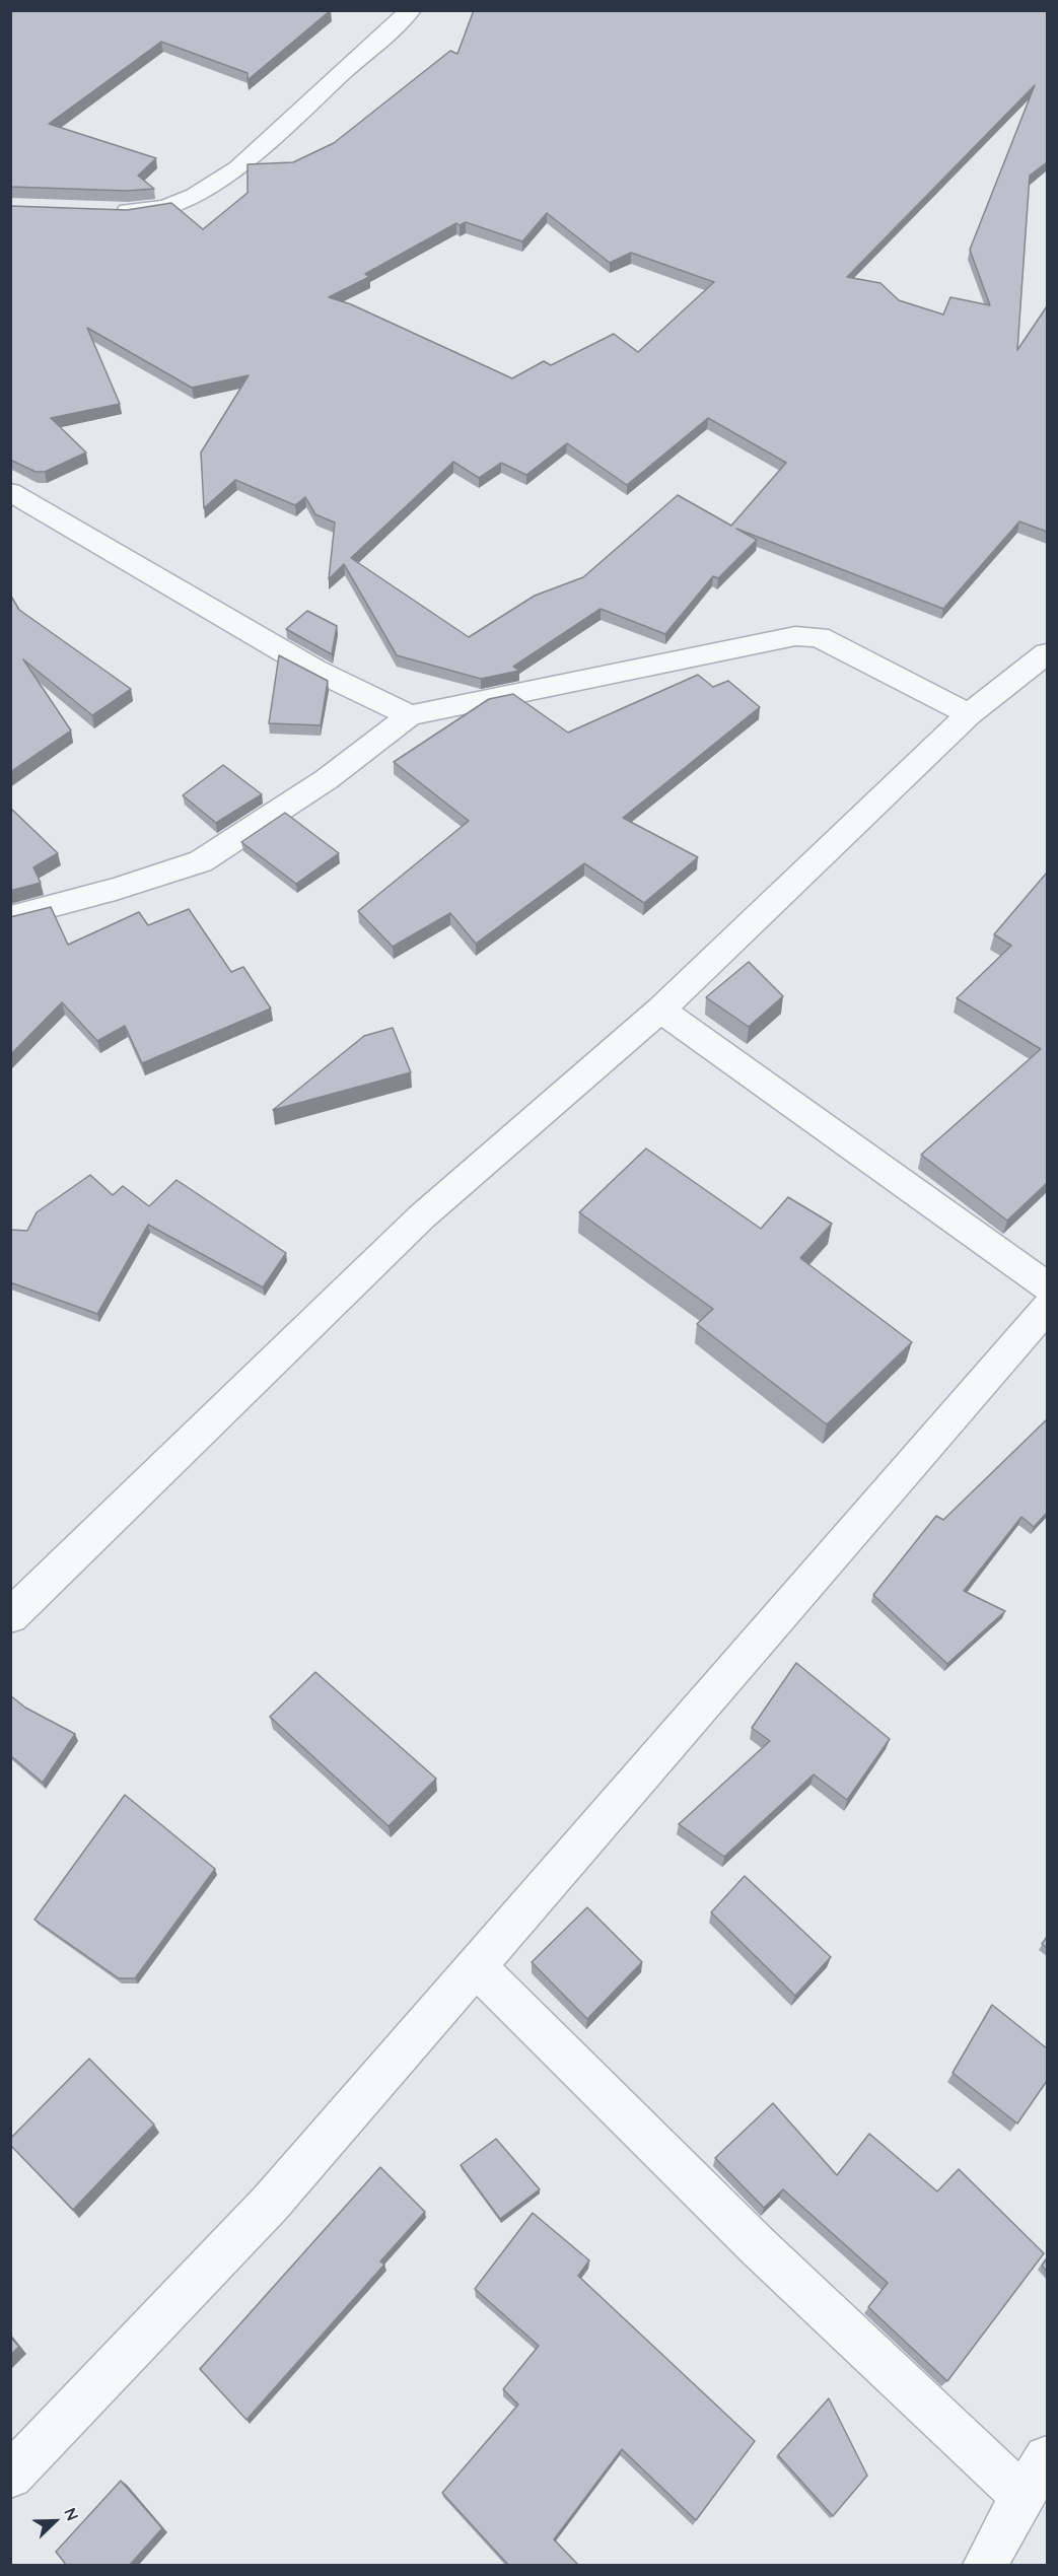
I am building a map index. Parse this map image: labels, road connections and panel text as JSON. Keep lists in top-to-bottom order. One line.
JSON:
{"north":"top right"}
